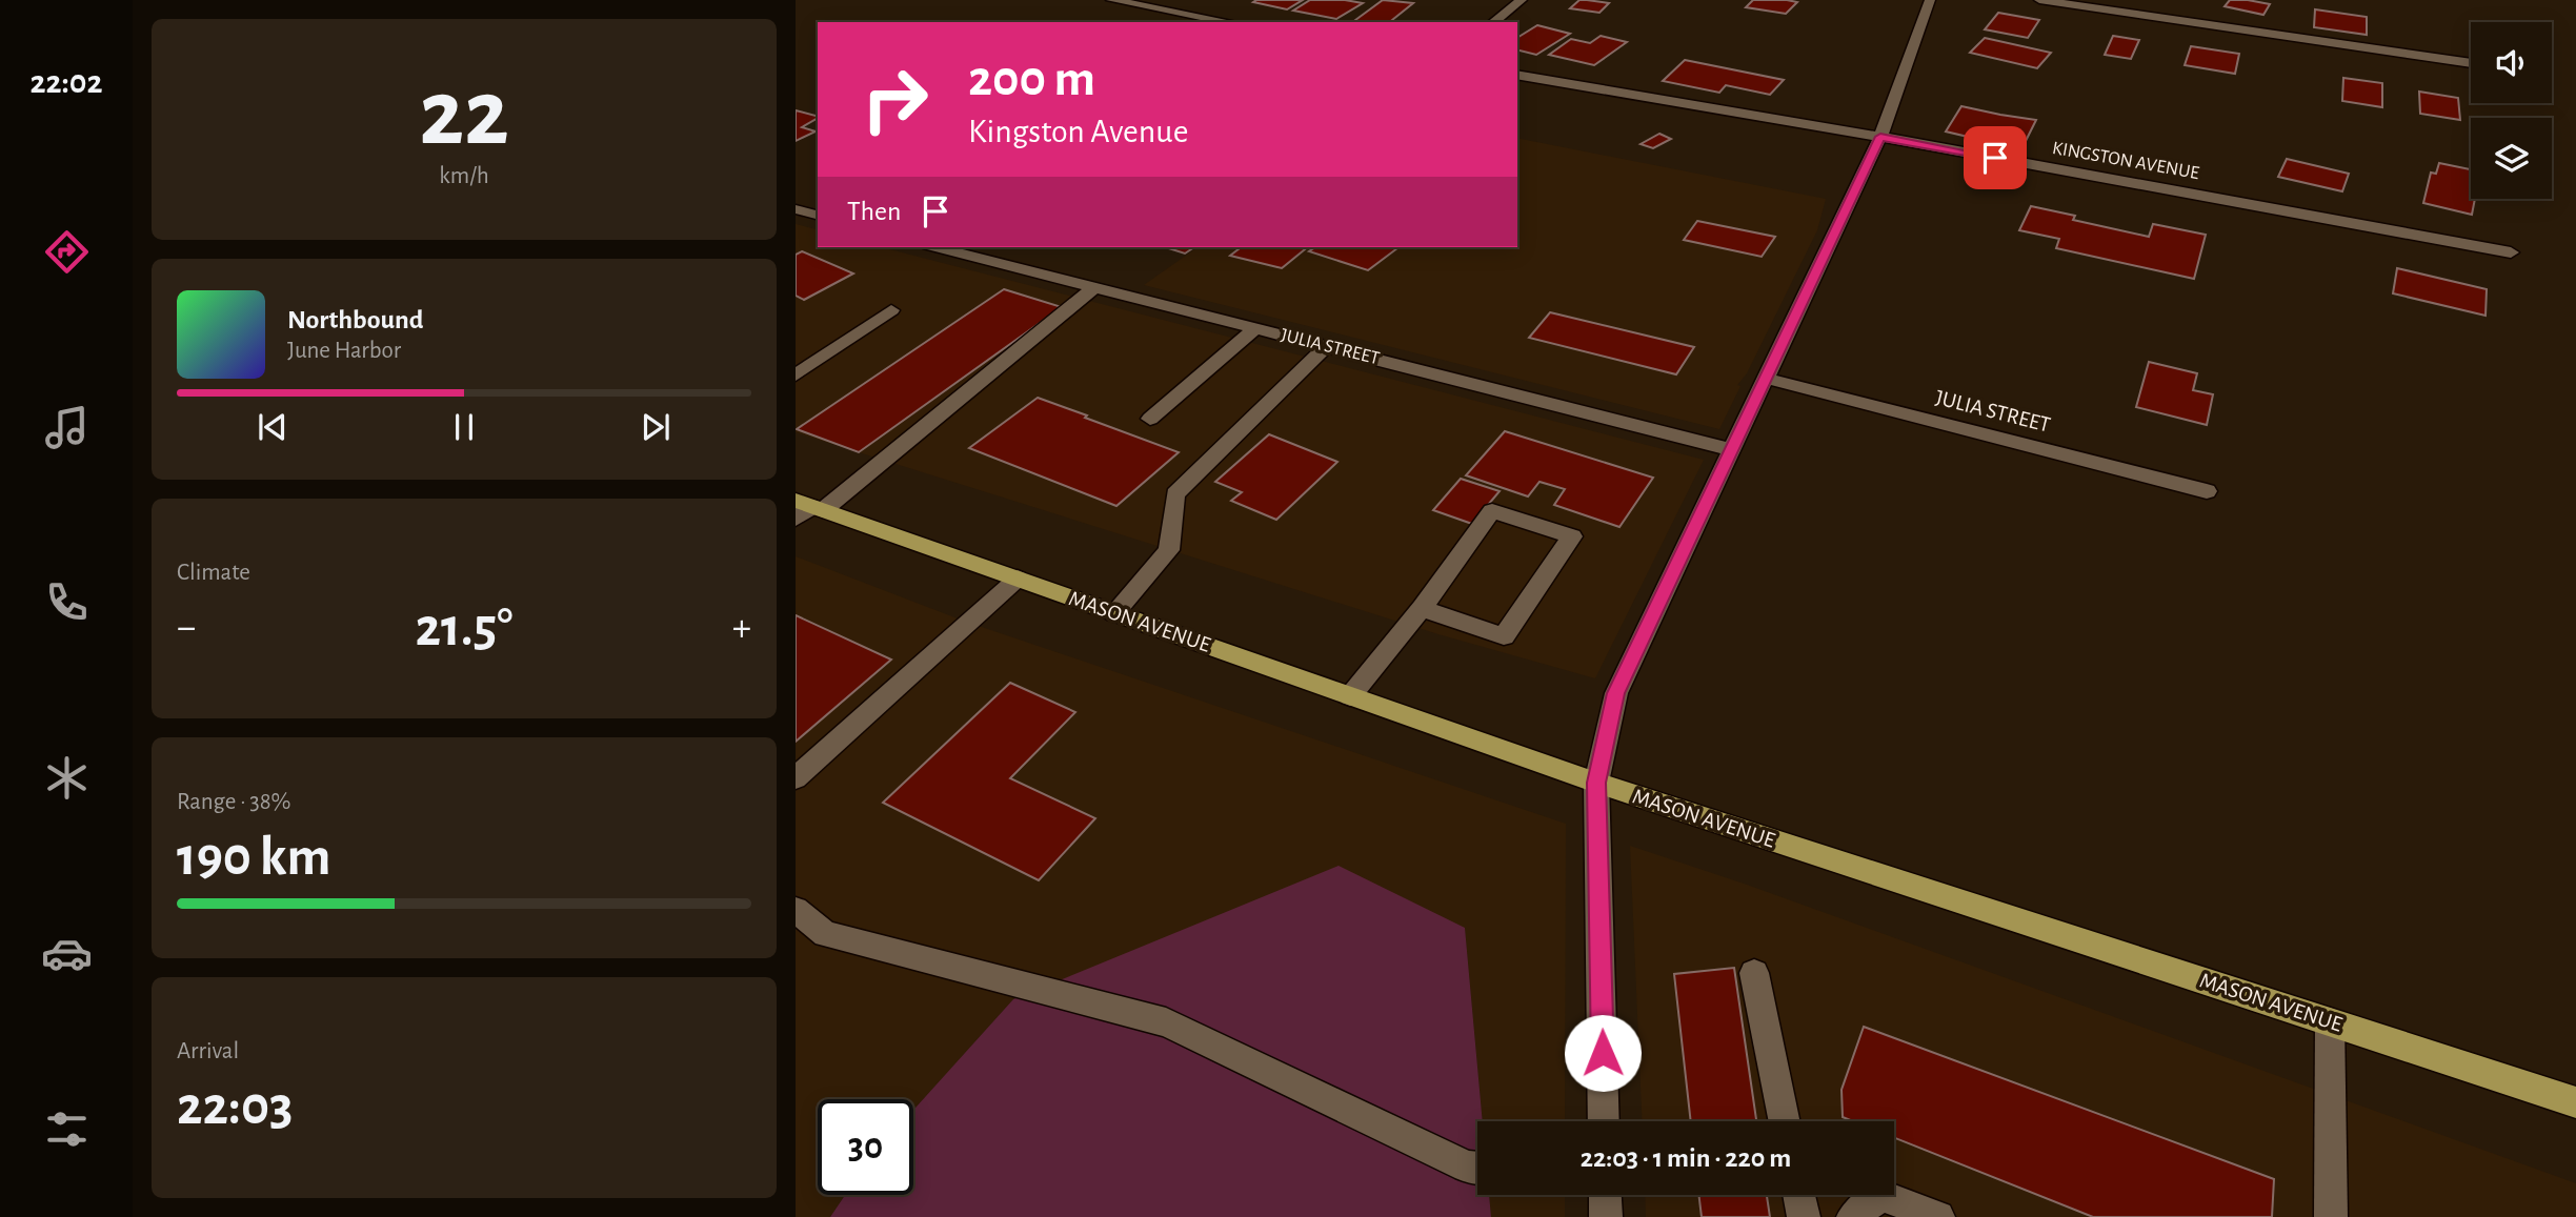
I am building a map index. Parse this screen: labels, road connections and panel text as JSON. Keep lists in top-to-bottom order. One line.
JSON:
{"streets":{"main road":["MASON AVENUE"],"street":["KINGSTON AVENUE","JULIA STREET"]},"page":{"tabs":"22:02","tile":[["22","km/h"],"Climate",["Range · 38%","190 km"],["Arrival","22:03"]],"turn":["200 m","Kingston Avenue"],"then":"Then","song":["Northbound","June Harbor"],"heat":["−","21.5°","+"],"limit":"30","trip":"22:03 · 1 min · 220 m"}}
